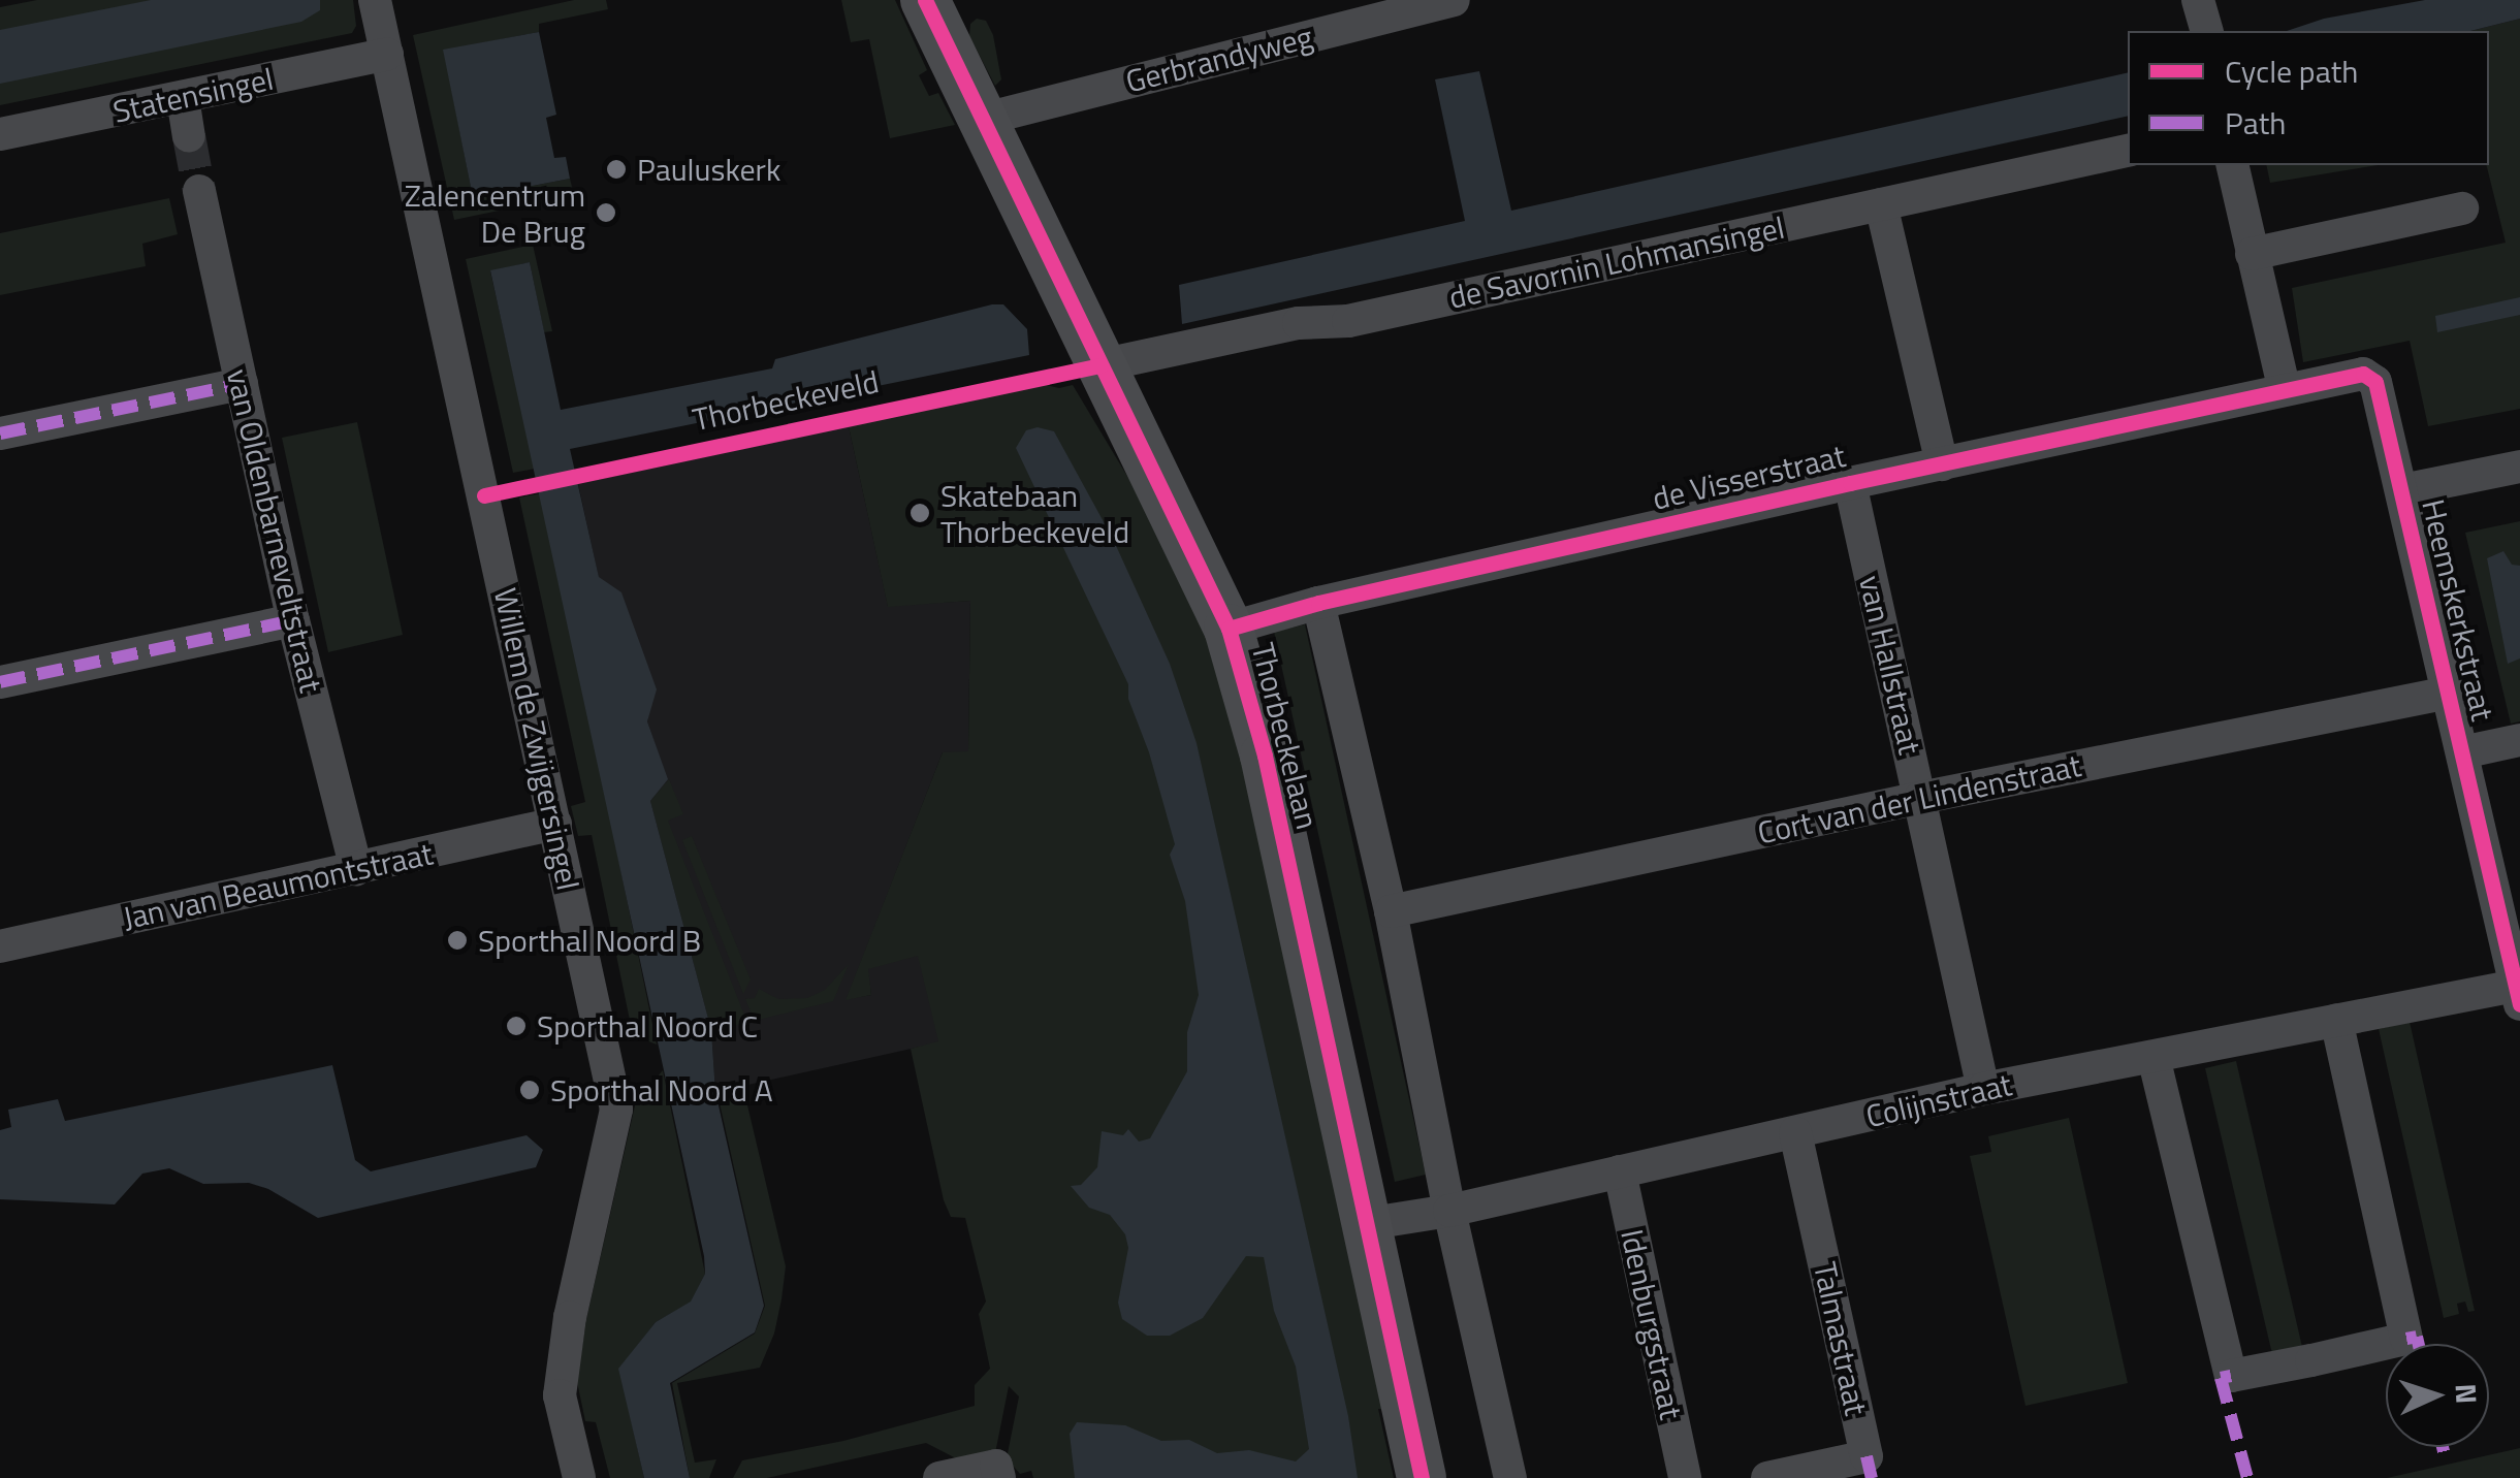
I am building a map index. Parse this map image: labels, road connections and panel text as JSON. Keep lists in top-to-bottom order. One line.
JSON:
{"streets":{"main road":["Thorbeckelaan"],"street":["Gerbrandyweg","Statensingel","de Savornin Lohmansingel","de Visserstraat","van Oldenbarneveltstraat","Heemskerkstraat","van Hallstraat","Willem de Zwijgersingel","Cort van der Lindenstraat","Jan van Beaumontstraat","Colijnstraat","Idenburgstraat","Talmastraat"],"cycle path":["Thorbeckeveld"]},"crossings":[["Gerbrandyweg","Thorbeckelaan"],["Statensingel","Willem de Zwijgersingel"],["de Savornin Lohmansingel","Thorbeckelaan"],["de Visserstraat","Heemskerkstraat"],["de Visserstraat","van Hallstraat"],["de Visserstraat","Thorbeckelaan"],["van Oldenbarneveltstraat","Jan van Beaumontstraat"],["Heemskerkstraat","Cort van der Lindenstraat"],["Heemskerkstraat","Colijnstraat"],["van Hallstraat","Cort van der Lindenstraat"],["van Hallstraat","Colijnstraat"],["Thorbeckelaan","Cort van der Lindenstraat"],["Thorbeckelaan","Colijnstraat"],["Willem de Zwijgersingel","Jan van Beaumontstraat"],["Colijnstraat","Idenburgstraat"],["Colijnstraat","Talmastraat"]],"places":["Pauluskerk","Zalencentrum De Brug","Skatebaan Thorbeckeveld","Sporthal Noord B","Sporthal Noord C","Sporthal Noord A"],"legend":["Cycle path","Path"],"north":"right"}
